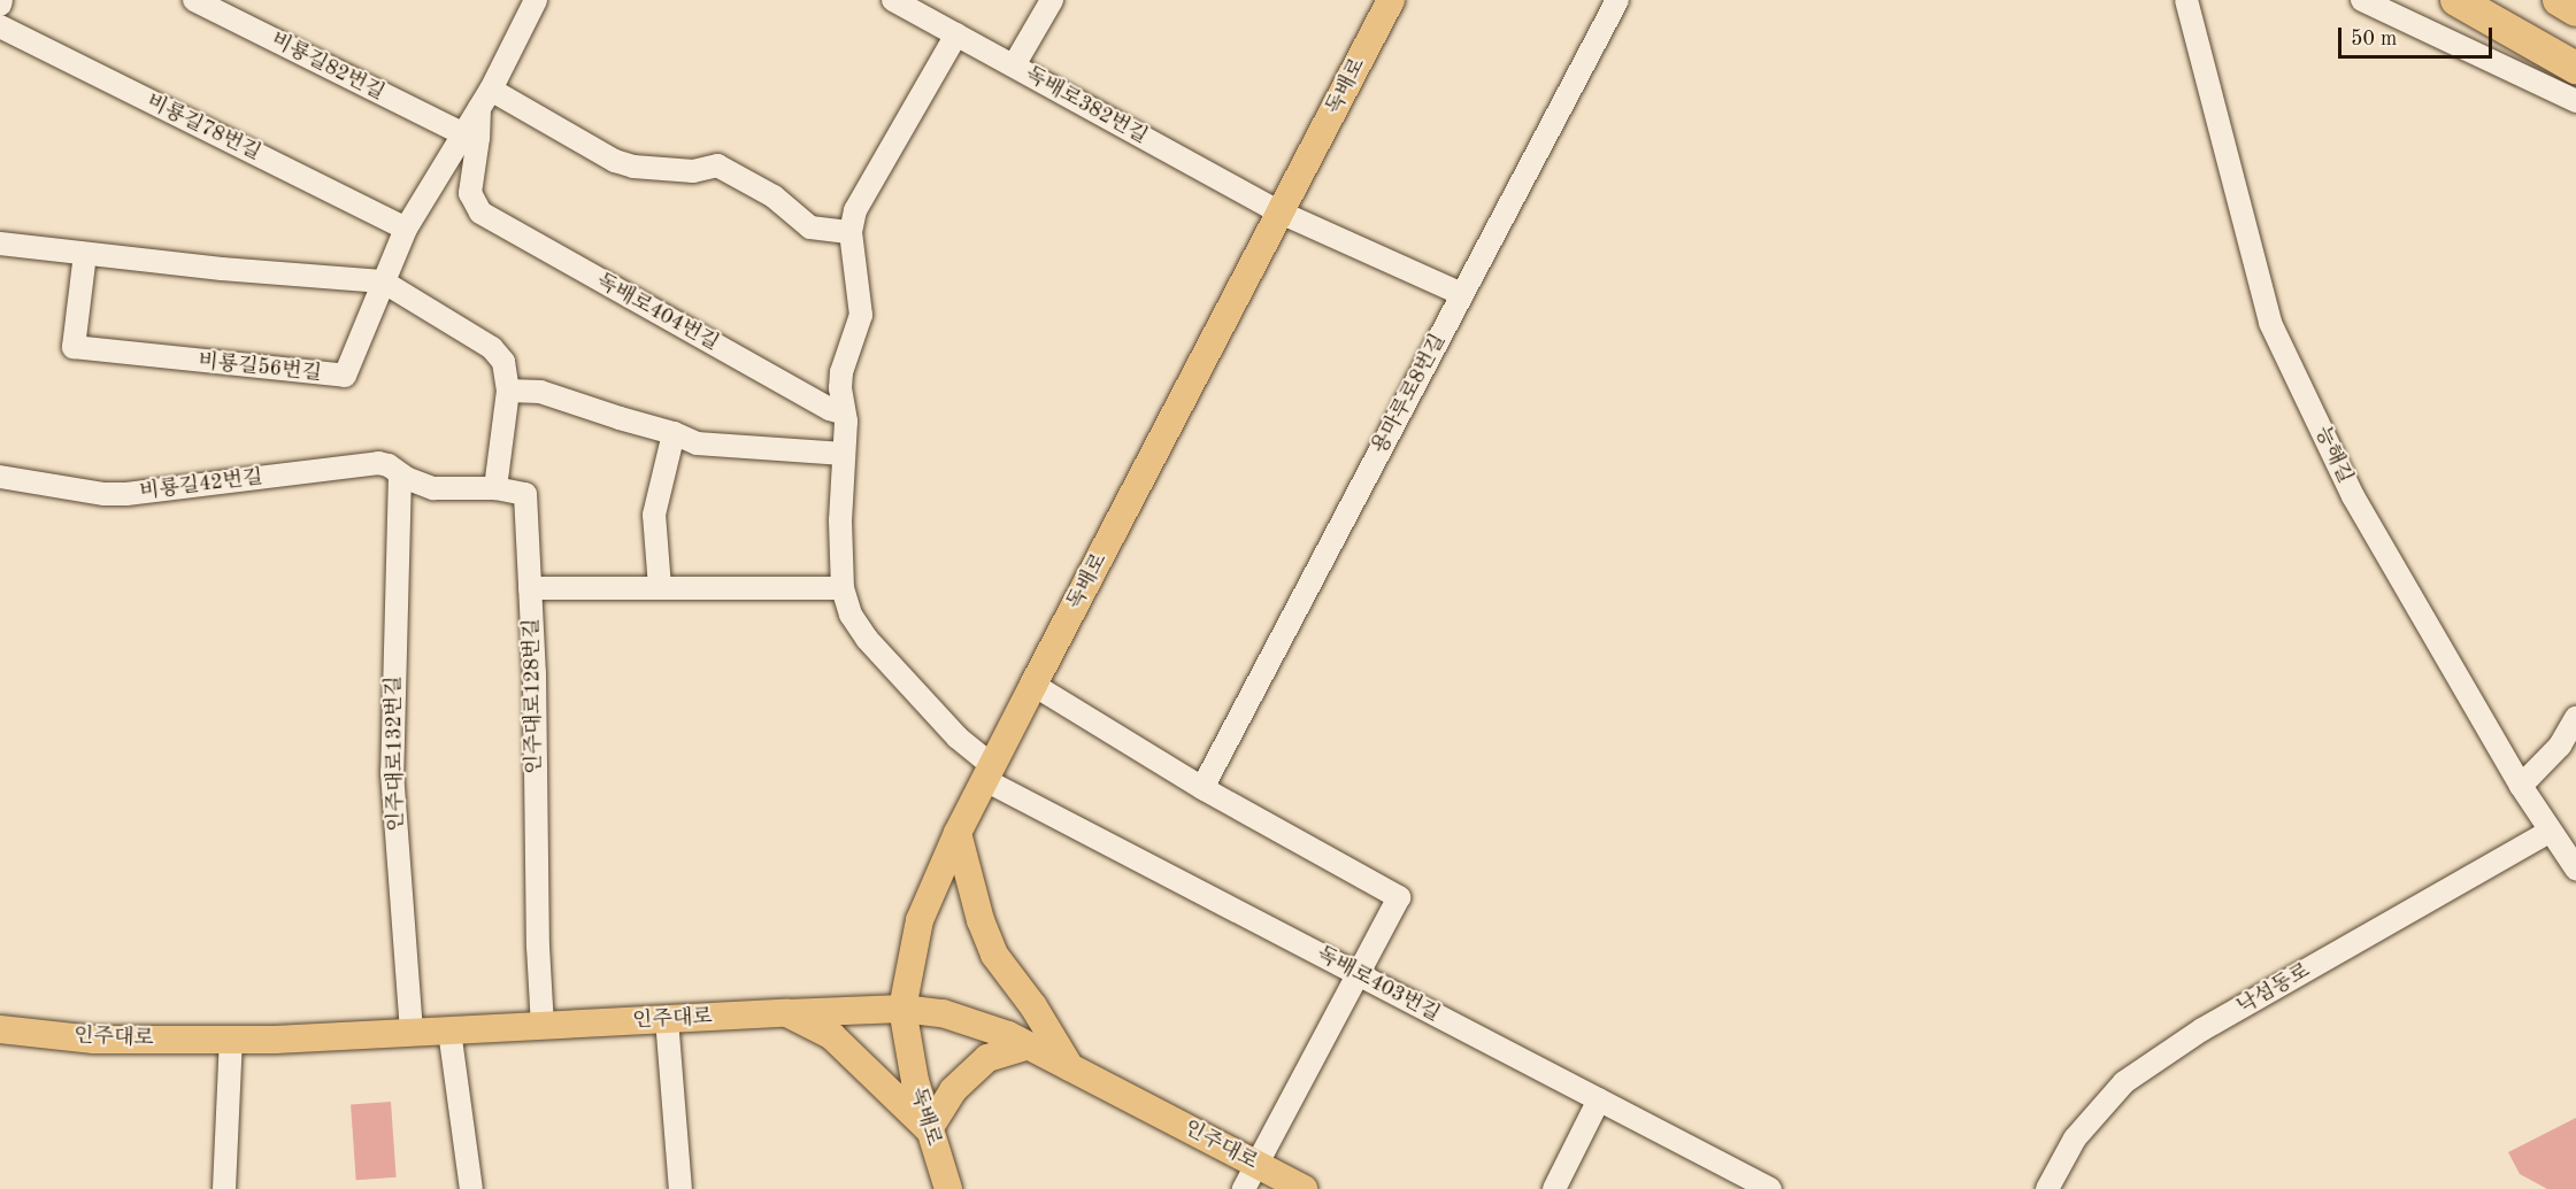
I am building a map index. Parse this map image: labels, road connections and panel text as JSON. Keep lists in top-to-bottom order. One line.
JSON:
{"streets":{"main road":["독배로","인주대로"],"street":["비룡길82번길","독배로382번길","비룡길78번길","독배로404번길","비룡길56번길","용마루로8번길","능해길","비룡길42번길","인주대로128번길","인주대로132번길","독배로403번길","낙섬동로"]},"crossings":[["독배로","독배로382번길"],["독배로","독배로403번길"],["독배로","인주대로"],["독배로382번길","용마루로8번길"],["비룡길42번길","인주대로128번길"],["비룡길42번길","인주대로132번길"],["인주대로128번길","인주대로"],["인주대로132번길","인주대로"]],"scale_bar":"50 m"}
